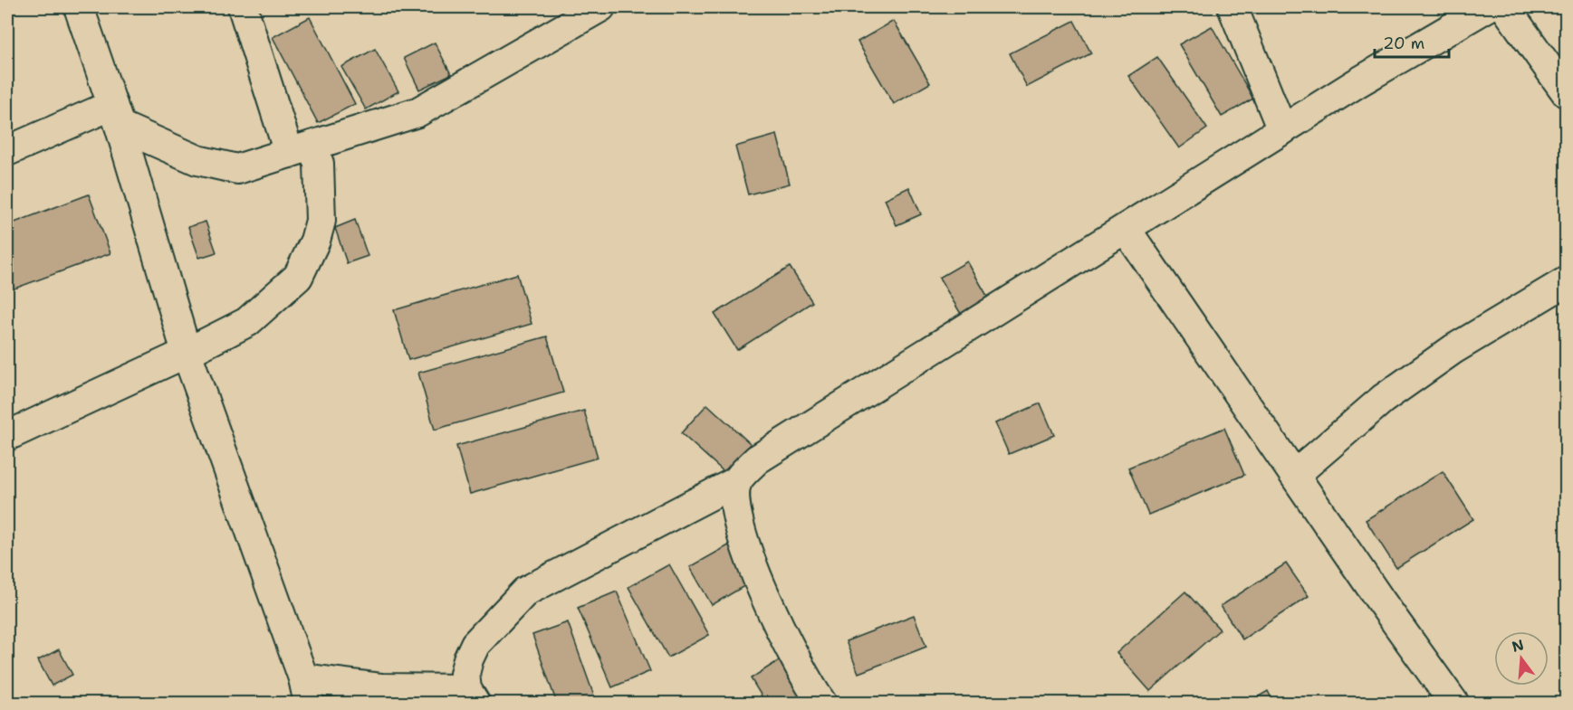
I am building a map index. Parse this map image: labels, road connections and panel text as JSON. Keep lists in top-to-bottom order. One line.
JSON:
{"scale_bar":"20 m","north":"top"}
